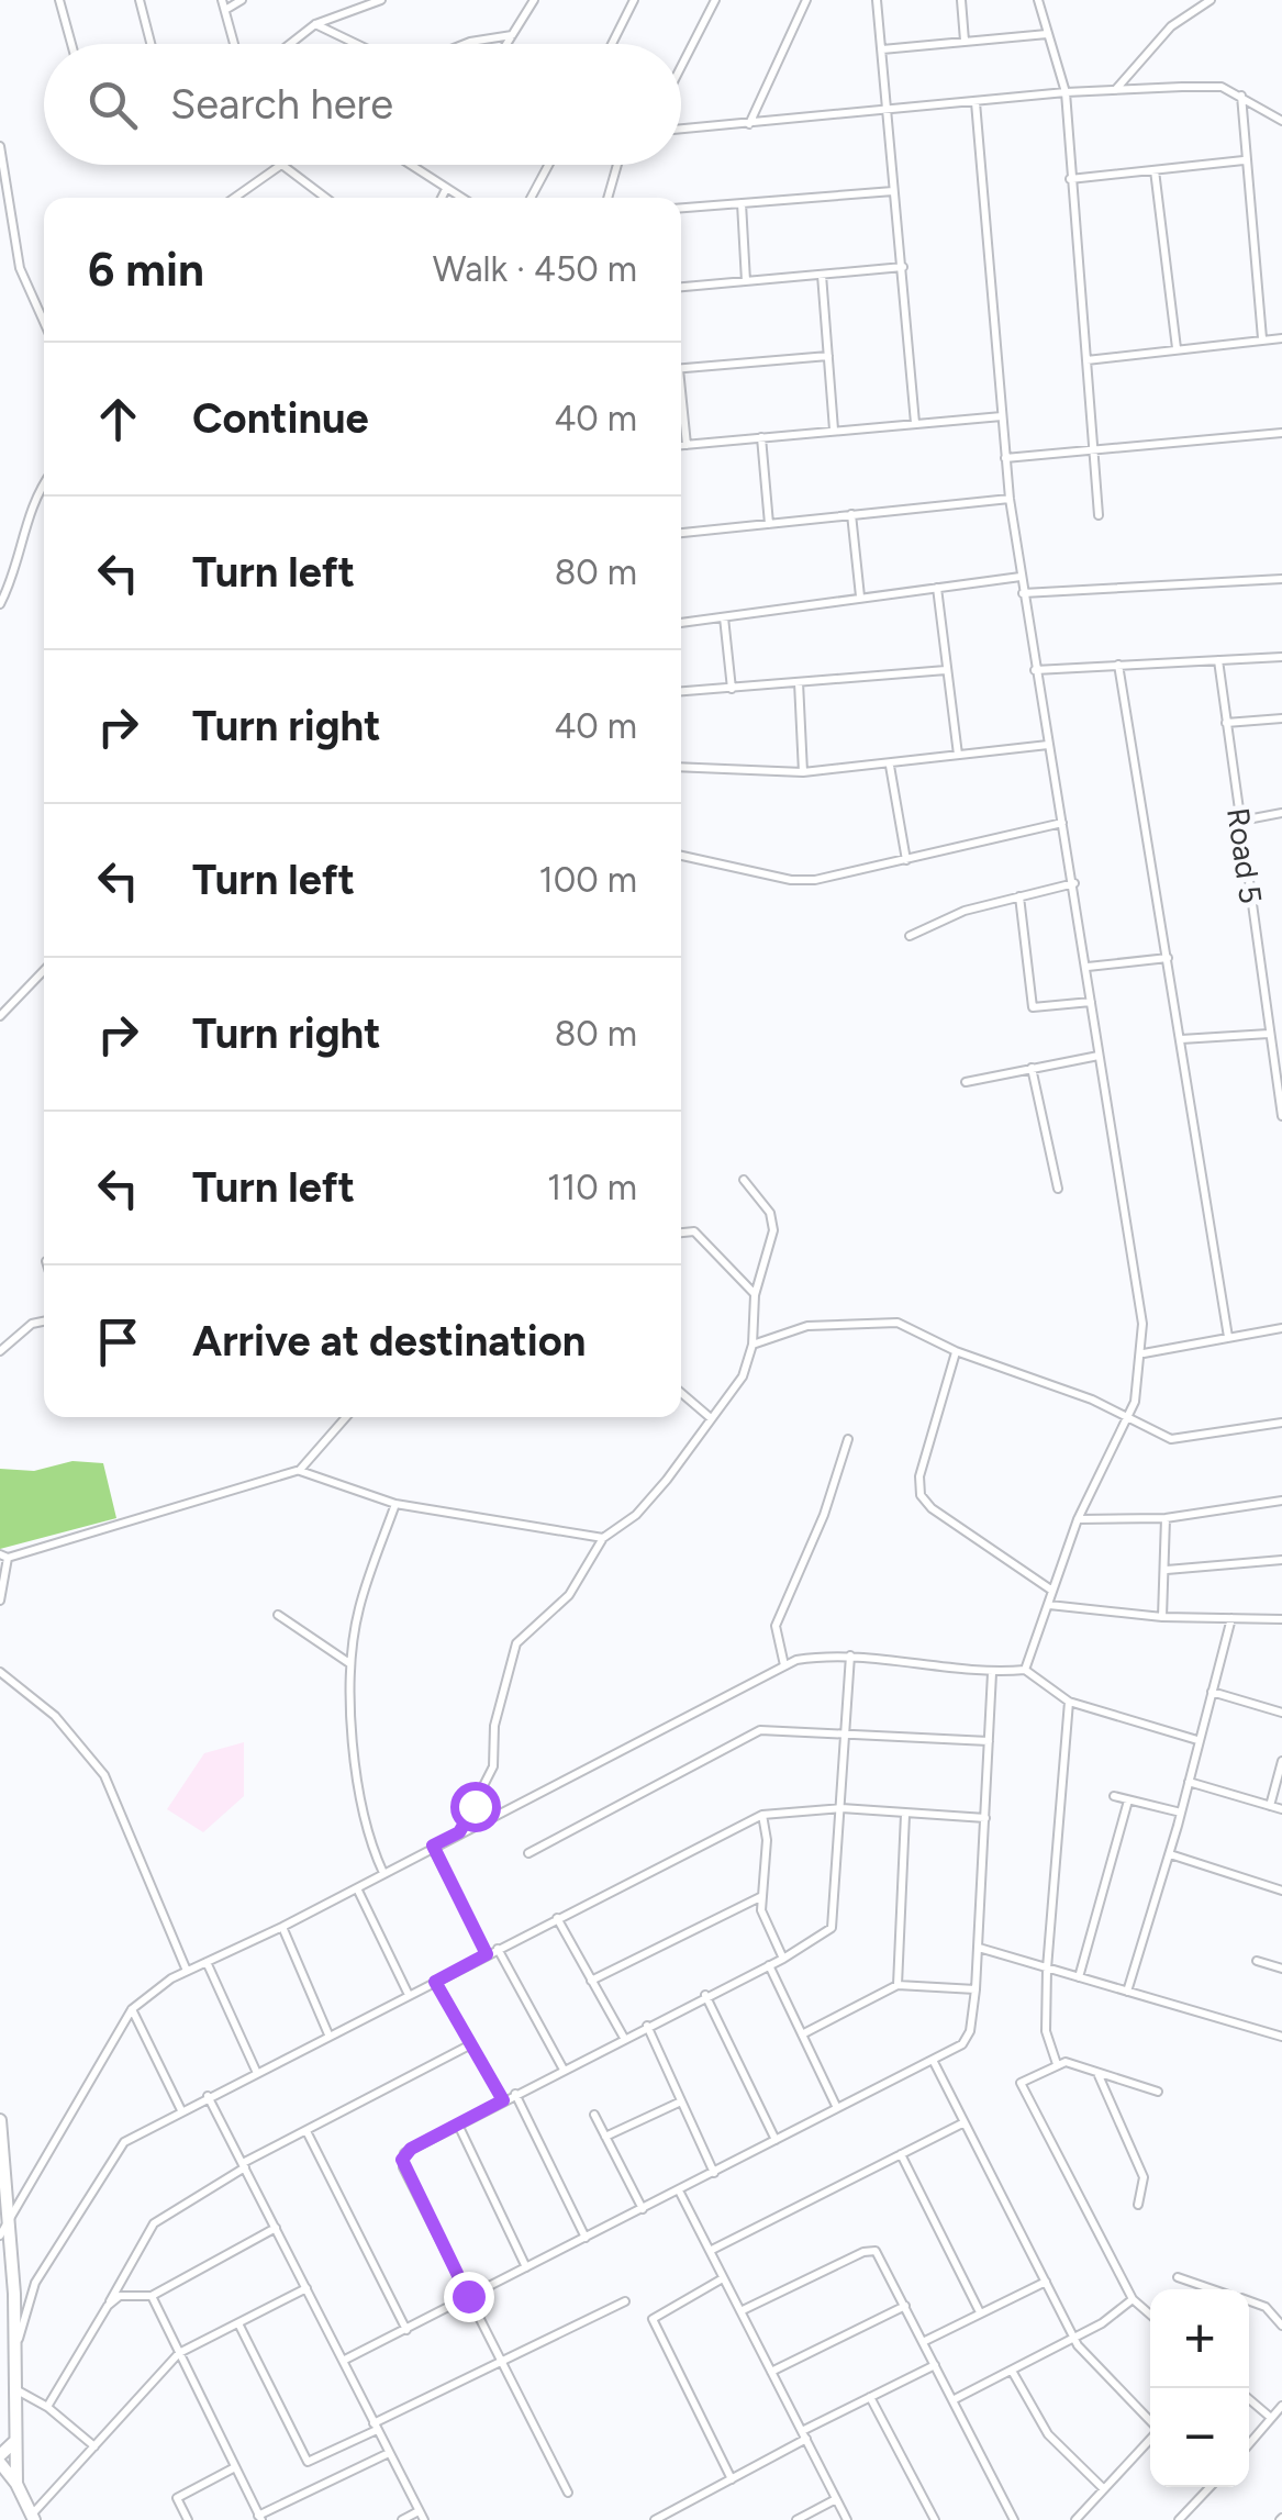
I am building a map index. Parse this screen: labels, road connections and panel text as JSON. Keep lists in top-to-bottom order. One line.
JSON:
{"streets":{"street":["Road 5"]},"page":{"search":"Search here","heading":["6 min","Walk · 450 m"],"list":[["Continue","40 m"],["Turn left","80 m"],["Turn right","40 m"],["Turn left","100 m"],["Turn right","80 m"],["Turn left","110 m"],"Arrive at destination"],"map_buttons":["+","−"]}}
